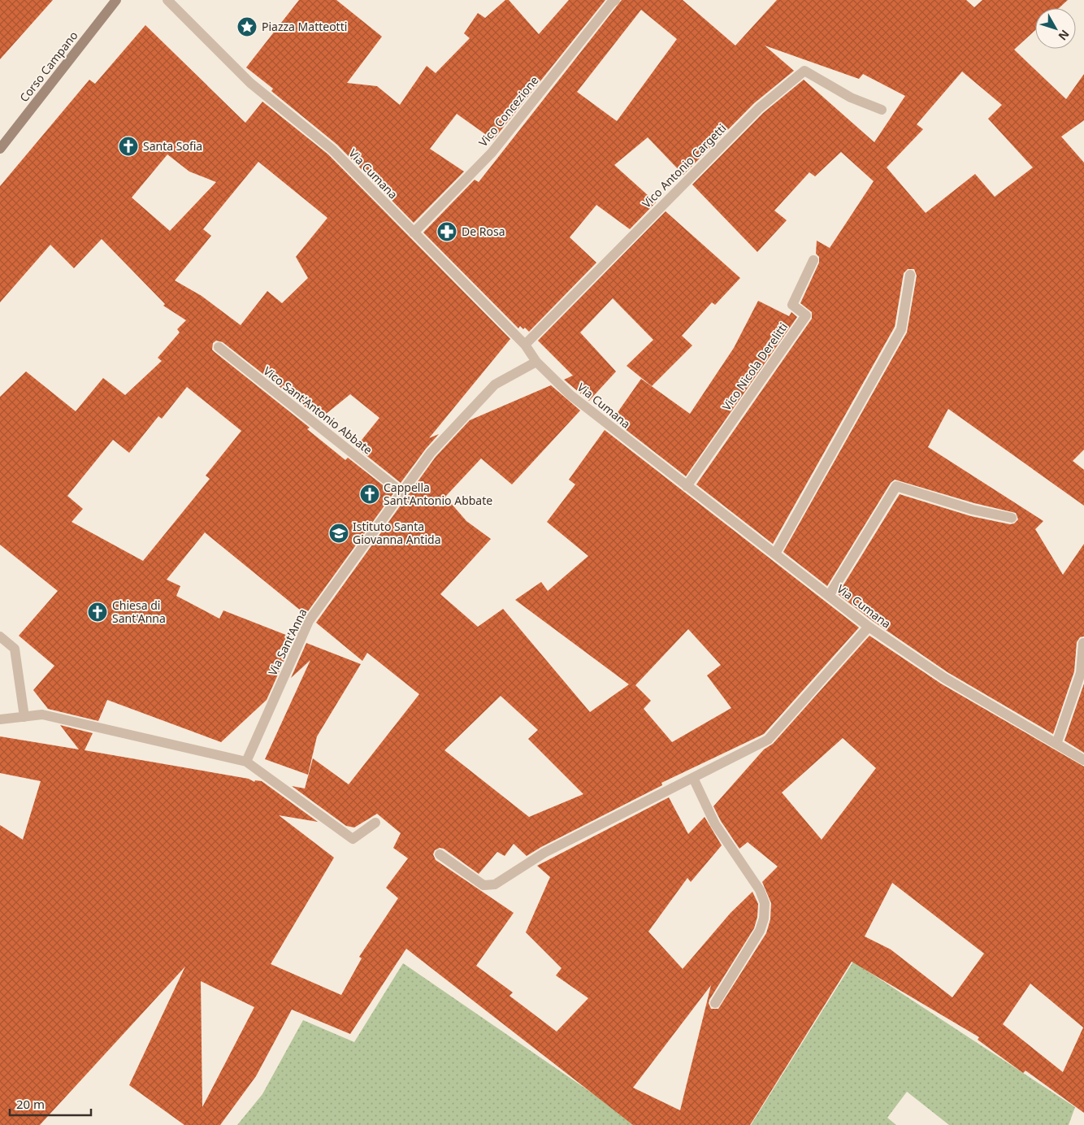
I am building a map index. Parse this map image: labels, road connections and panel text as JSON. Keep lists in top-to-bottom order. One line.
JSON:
{"streets":{"main road":["Corso Campano"],"street":["Vico Concezione","Vico Antonio Cargetti","Via Cumana","Vico Nicola Derelitti","Vico Sant'Antonio Abbate","Via Sant'Anna"]},"crossings":[["Vico Concezione","Via Cumana"],["Vico Antonio Cargetti","Via Cumana"],["Via Cumana","Vico Nicola Derelitti"],["Via Cumana","Via Sant'Anna"],["Vico Sant'Antonio Abbate","Via Sant'Anna"]],"places":{"place":["Piazza Matteotti"],"church":["Santa Sofia","Cappella Sant'Antonio Abbate","Chiesa di Sant'Anna"],"pharmacy":["De Rosa"],"school or university":["Istituto Santa Giovanna Antida"]},"scale_bar":"20 m","north":"bottom right"}
